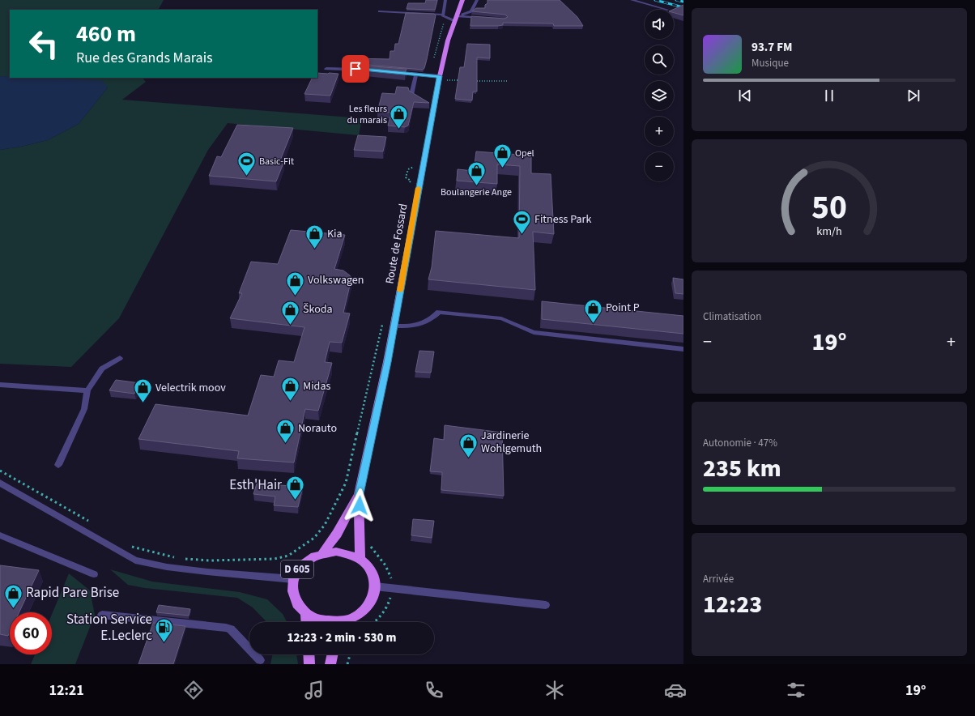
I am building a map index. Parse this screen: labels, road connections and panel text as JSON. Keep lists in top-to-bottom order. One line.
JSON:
{"streets":{"main road":["Route de Fossard","D 605"]},"crossings":[["Route de Fossard","D 605"]],"places":{"shop":["Les fleurs du marais","Opel","Boulangerie Ange","Kia","Volkswagen","Point P","Škoda","Midas","Velectrik moov","Norauto","Jardinerie Wohlgemuth","Esth'Hair","Rapid Pare Brise"],"sports":["Basic-Fit","Fitness Park"],"fuel station":["Station Service E.Leclerc"]},"page":{"map_buttons":["+","−"],"turn":["460 m","Rue des Grands Marais"],"song":["93.7 FM","Musique"],"tile":["Climatisation",["Autonomie · 47%","235 km"],["Arrivée","12:23"]],"heat":["−","19°","+"],"limit":"60","trip":"12:23 · 2 min · 530 m","tabs":["12:21","19°"],"gauge":["50","km/h"]}}
